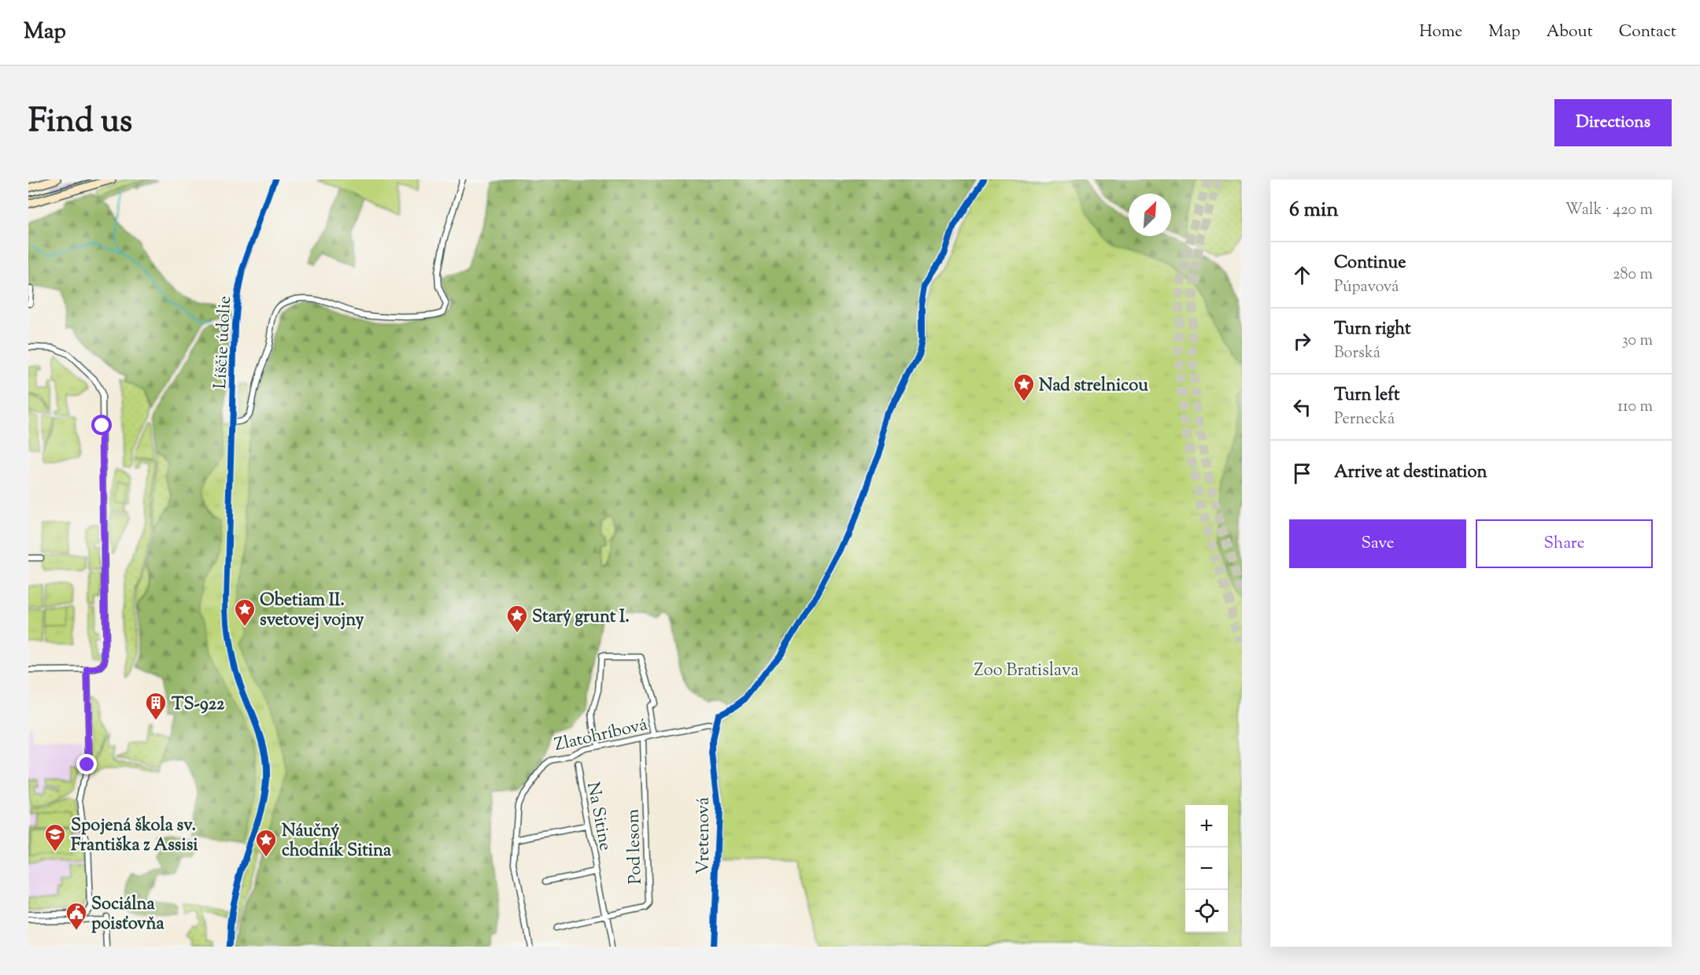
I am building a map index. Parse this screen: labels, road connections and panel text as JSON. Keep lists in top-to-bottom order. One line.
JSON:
{"streets":{"street":["Líščie údolie","Zlatohríbová","Na Sitine","Vretenová","Pod lesom"]},"crossings":[["Zlatohríbová","Vretenová"],["Na Sitine","Pod lesom"]],"parks":["Zoo Bratislava"],"places":{"place":["Nad strelnicou","Obetiam II. svetovej vojny","Starý grunt I.","Náučný chodník Sitina"],"building":["TS-922"],"school or university":["Spojená škola sv. Františka z Assisi"],"public building":["Sociálna poisťovňa"]},"north":"top right","page":{"header":"Map","nav":["Home","Map","About","Contact"],"title":"Find us","buttons":["Directions",["Save","Share"]],"heading":["6 min","Walk · 420 m"],"list":[["Continue","Púpavová","280 m"],["Turn right","Borská","30 m"],["Turn left","Pernecká","110 m"],"Arrive at destination"],"map_buttons":["+","−"]}}
